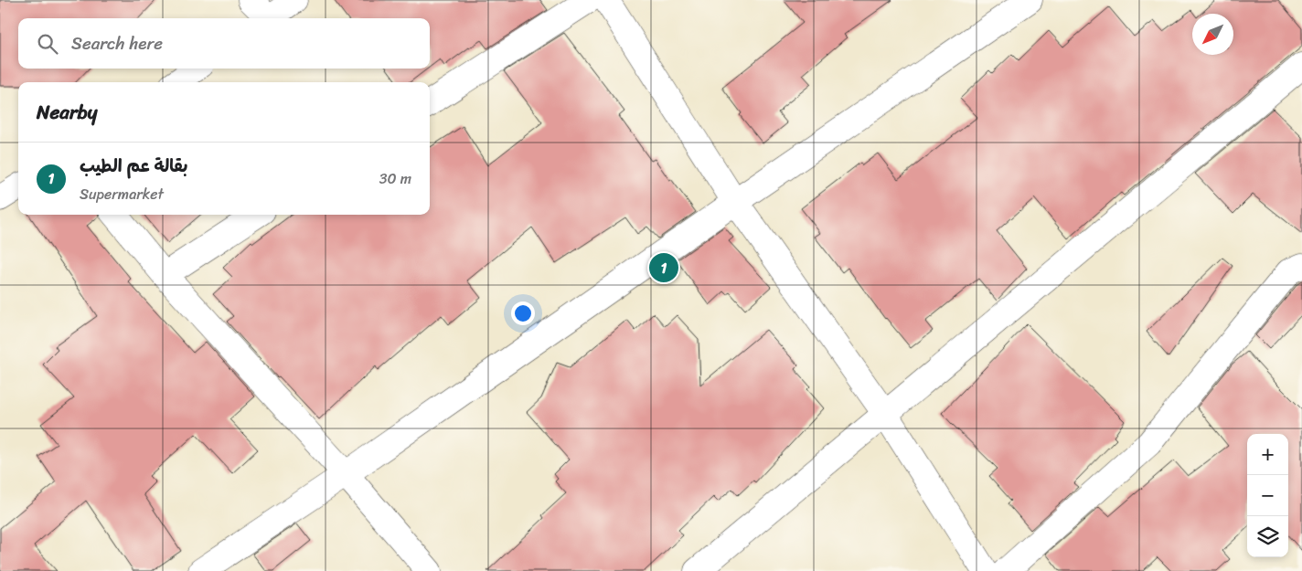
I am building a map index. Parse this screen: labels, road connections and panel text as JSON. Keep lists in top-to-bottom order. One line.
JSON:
{"north":"bottom left","page":{"search":"Search here","heading":"Nearby","list":[{"mark":"1","name":"بقالة عم الطيب","note":"Supermarket","value":"30 m"}],"pins":"1","map_buttons":["+","−"]}}
